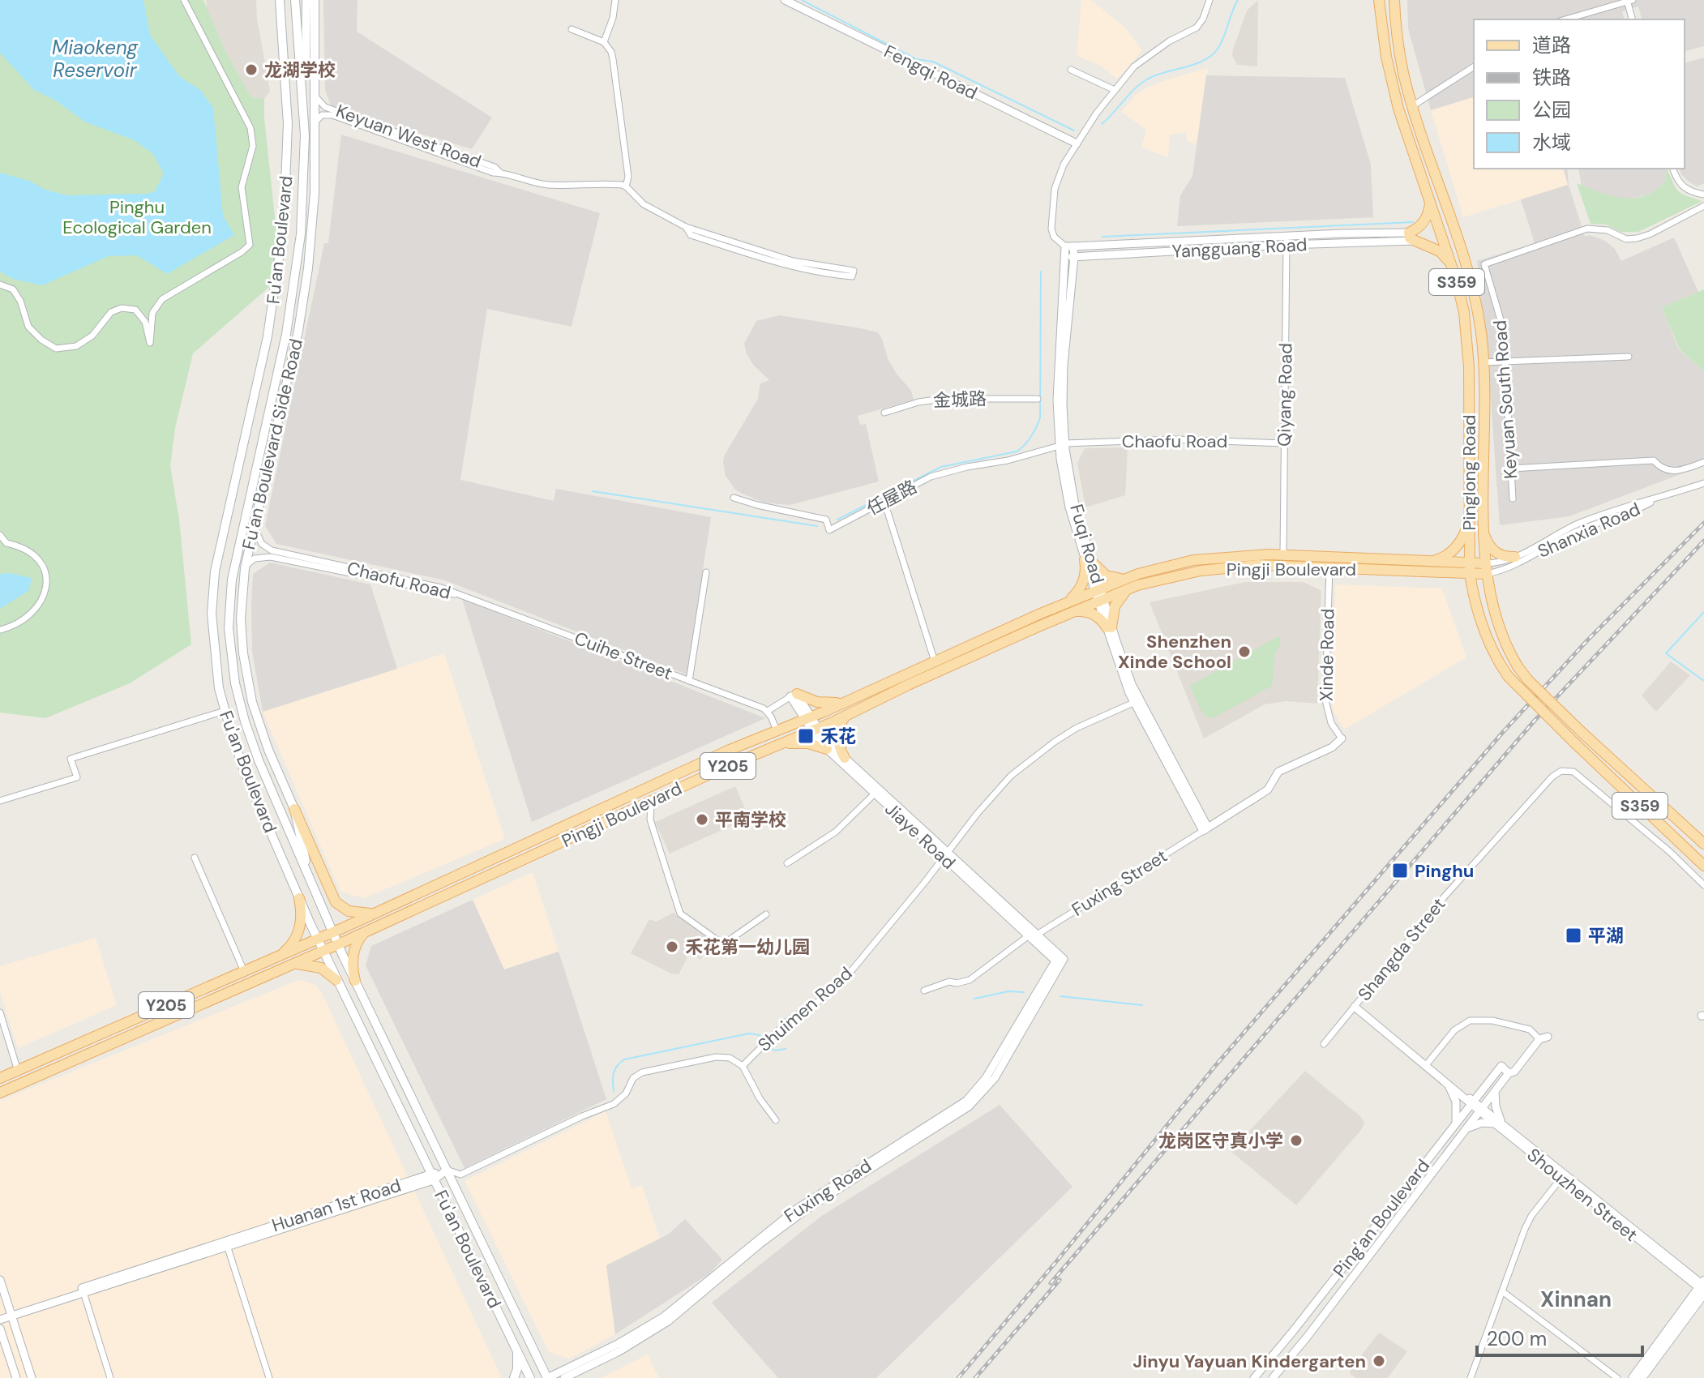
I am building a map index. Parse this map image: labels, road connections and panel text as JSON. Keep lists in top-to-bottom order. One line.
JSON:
{"streets":{"main road":["Fu'an Boulevard","S359","Fu'an Boulevard Side Road","Pinglong Road","Pingji Boulevard","Y205"],"street":["Fengqi Road","Keyuan West Road","Yangguang Road","Qiyang Road","金城路","Keyuan South Road","Chaofu Road","任屋路","Shanxia Road","Fuqi Road","Xinde Road","Cuihe Street","Jiaye Road","Fuxing Street","Shangda Street","Shuimen Road","Fuxing Road","Shouzhen Street","Huanan 1st Road","Ping'an Boulevard"]},"crossings":[["Fengqi Road","Fuqi Road"],["Keyuan West Road","Fu'an Boulevard Side Road"],["Fu'an Boulevard","Fu'an Boulevard Side Road"],["Fu'an Boulevard","Pingji Boulevard"],["Fu'an Boulevard","Shuimen Road"],["Fu'an Boulevard","Fuxing Road"],["Fu'an Boulevard","Huanan 1st Road"],["Yangguang Road","Qiyang Road"],["Yangguang Road","Fuqi Road"],["Qiyang Road","Chaofu Road"],["Qiyang Road","Pingji Boulevard"],["Chaofu Road","Fu'an Boulevard Side Road"],["Chaofu Road","任屋路"],["Chaofu Road","Fuqi Road"],["Chaofu Road","Cuihe Street"],["Pinglong Road","Shanxia Road"],["Pinglong Road","Pingji Boulevard"],["任屋路","Fuqi Road"],["Shanxia Road","Pingji Boulevard"],["Fuqi Road","Pingji Boulevard"],["Fuqi Road","Fuxing Street"],["Fuqi Road","Shuimen Road"],["Pingji Boulevard","Xinde Road"],["Pingji Boulevard","Jiaye Road"],["Jiaye Road","Fuxing Street"],["Jiaye Road","Shuimen Road"],["Jiaye Road","Fuxing Road"],["Shangda Street","Shouzhen Street"],["Shuimen Road","Huanan 1st Road"],["Shouzhen Street","Ping'an Boulevard"]],"districts":["Xinnan"],"water":["Miaokeng Reservoir"],"parks":["Pinghu Ecological Garden"],"places":{"other":["龙湖学校","Shenzhen Xinde School","平南学校","禾花第一幼儿园","龙岗区守真小学","Jinyu Yayuan Kindergarten"],"transit":["禾花","Pinghu","平湖"]},"legend":["道路","铁路","公园","水域"],"scale_bar":"200 m"}
